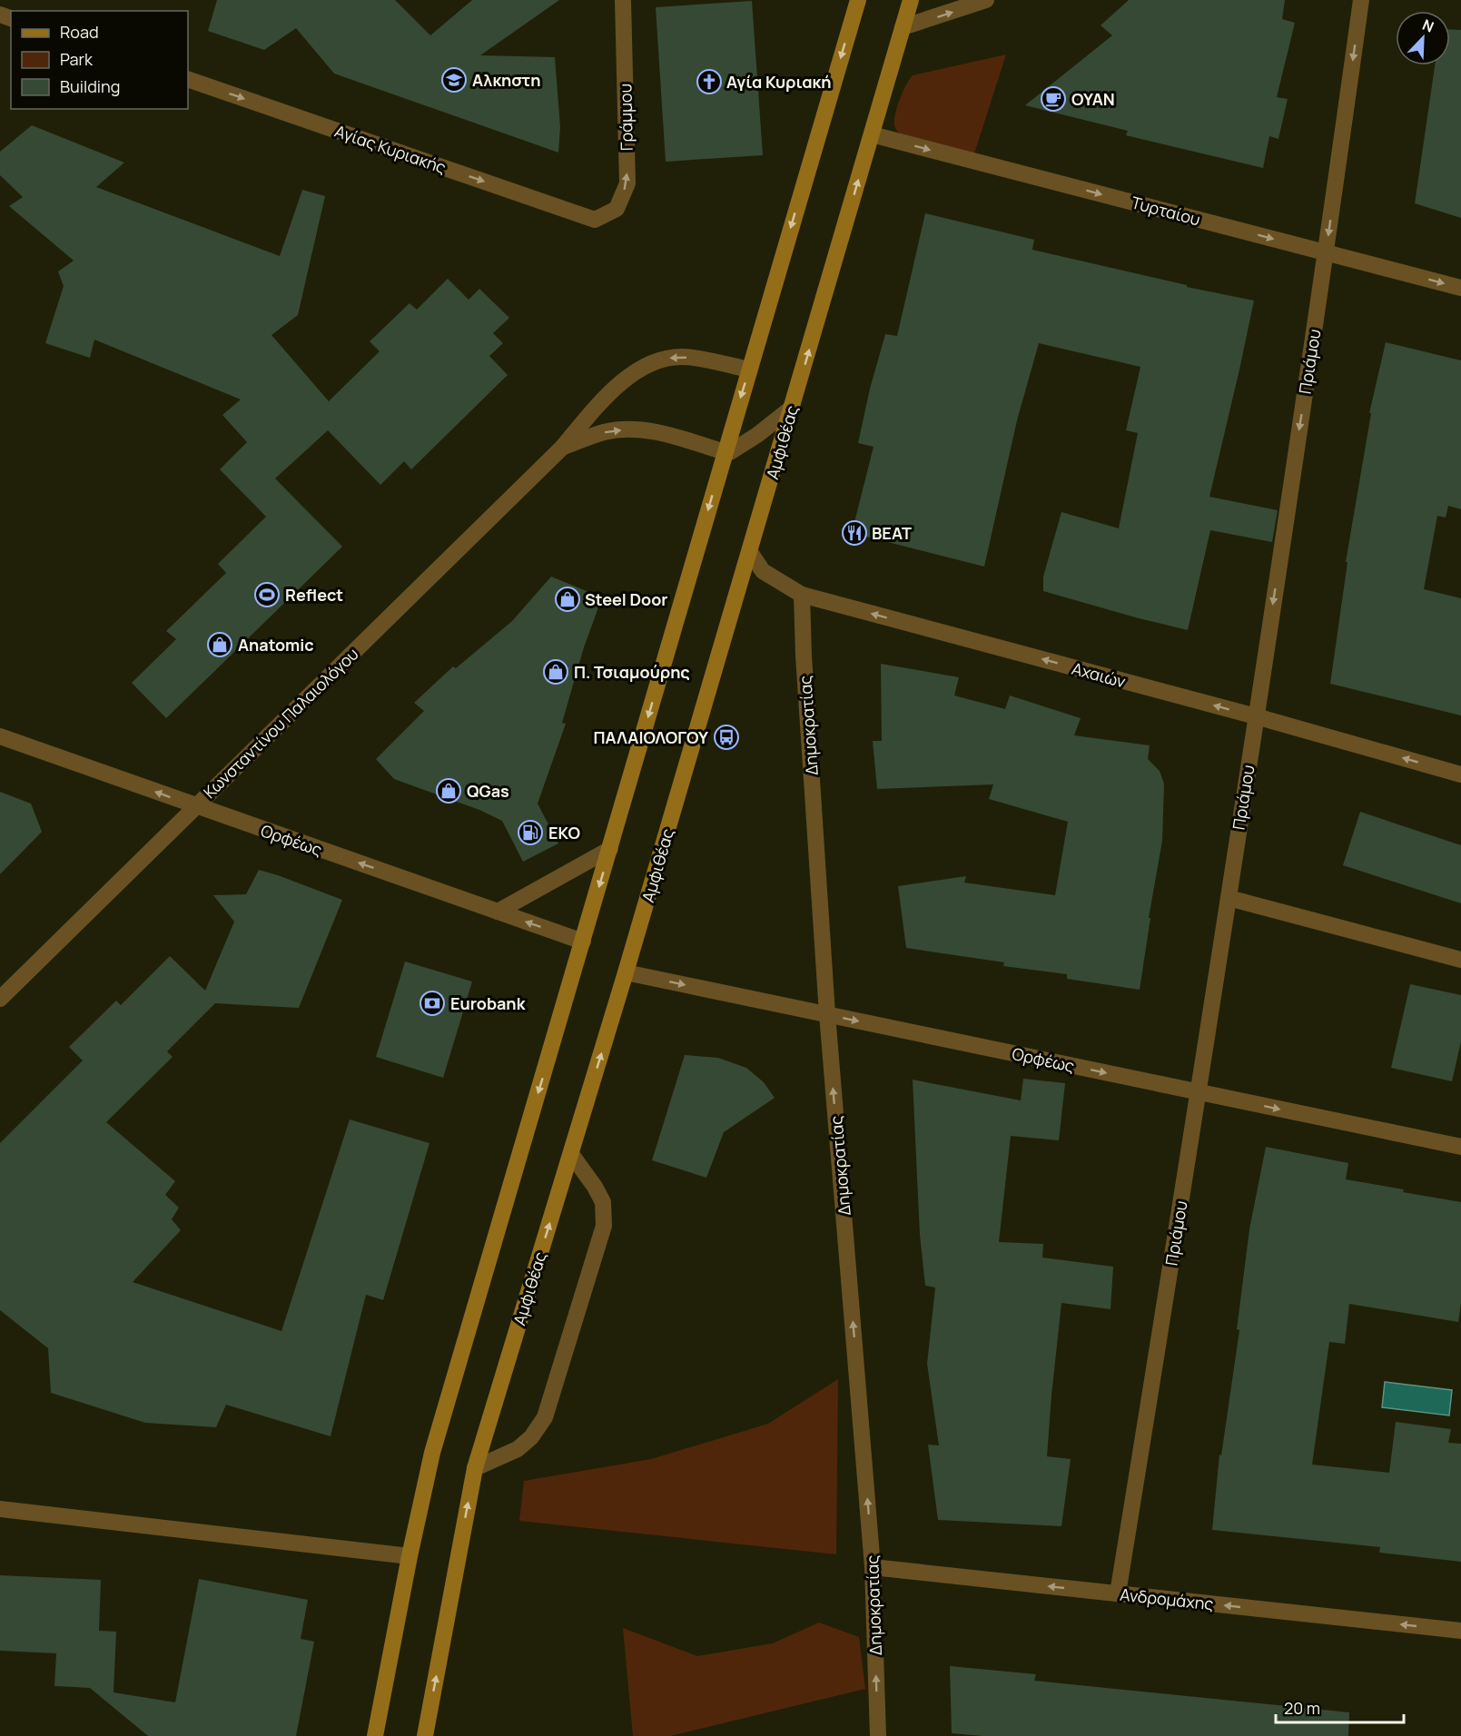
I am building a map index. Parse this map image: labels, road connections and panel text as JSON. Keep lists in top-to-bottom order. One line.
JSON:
{"streets":{"main road":["Αμφιθέας"],"street":["Γράμμου","Αγίας Κυριακής","Τυρταίου","Πριάμου","Αχαιών","Κωνσταντίνου Παλαιολόγου","Δημοκρατίας","Ορφέως","Ανδρομάχης"]},"crossings":[["Γράμμου","Αγίας Κυριακής"],["Τυρταίου","Πριάμου"],["Τυρταίου","Αμφιθέας"],["Πριάμου","Αχαιών"],["Πριάμου","Ορφέως"],["Πριάμου","Ανδρομάχης"],["Αμφιθέας","Αχαιών"],["Αμφιθέας","Ορφέως"],["Αχαιών","Δημοκρατίας"],["Κωνσταντίνου Παλαιολόγου","Ορφέως"],["Δημοκρατίας","Ορφέως"],["Δημοκρατίας","Ανδρομάχης"]],"one_way":["Γράμμου","Αγίας Κυριακής","Τυρταίου","Πριάμου","Αχαιών","Δημοκρατίας","Ανδρομάχης"],"places":{"school or university":["Αλκηστη"],"church":["Αγία Κυριακή"],"cafe":["OYAN"],"restaurant":["ΒΕΑΤ"],"sports":["Reflect"],"shop":["Steel Door","Anatomic","Π. Τσιαμούρης","QGas"],"bus stop":["ΠΑΛΑΙΟΛΟΓΟΥ"],"fuel station":["EKO"],"bank":["Eurobank"]},"legend":["Road","Park","Building"],"scale_bar":"20 m","north":"top right"}
